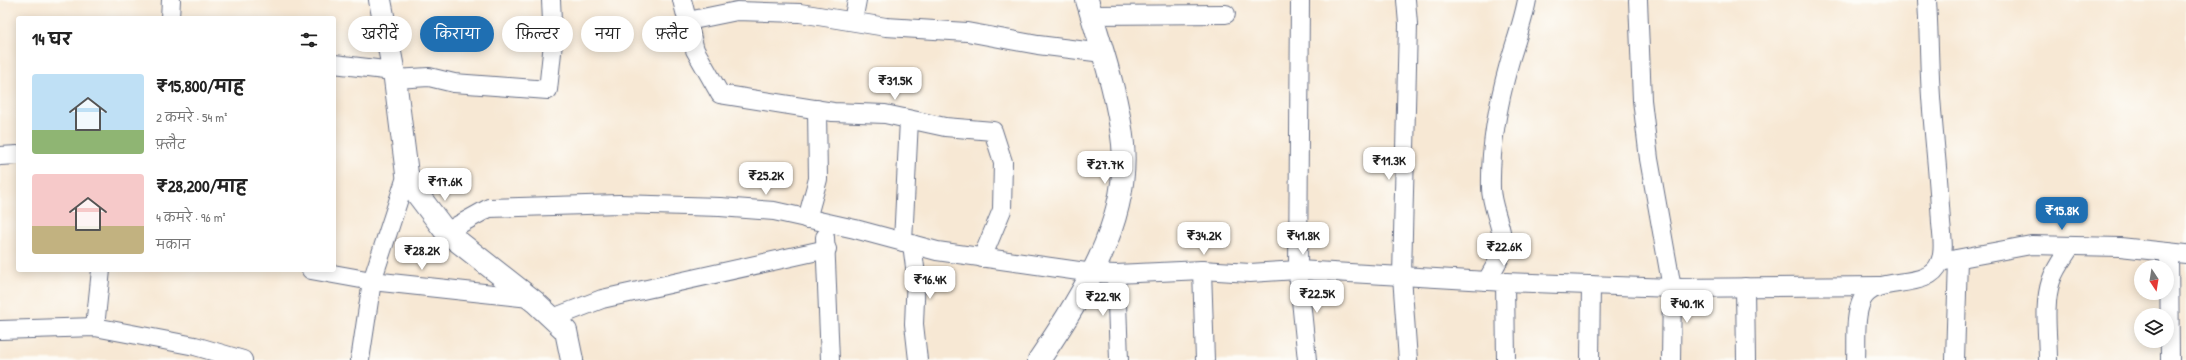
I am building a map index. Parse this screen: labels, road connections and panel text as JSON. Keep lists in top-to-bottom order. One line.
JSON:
{"north":"bottom","page":{"chip":["खरीदें","किराया","फ़िल्टर","नया","फ़्लैट"],"heading":"14 घर","list":[{"name":"₹15,800/माह","note":"2 कमरे · 54 m² · फ़्लैट"},{"name":"₹28,200/माह","note":"4 कमरे · 96 m² · मकान"}],"price":["₹31.5K","₹11.3K","₹27.7K","₹25.2K","₹17.6K","₹15.8K","₹34.2K","₹41.8K","₹22.6K","₹28.2K","₹16.4K","₹22.5K","₹22.9K","₹40.1K"]}}
